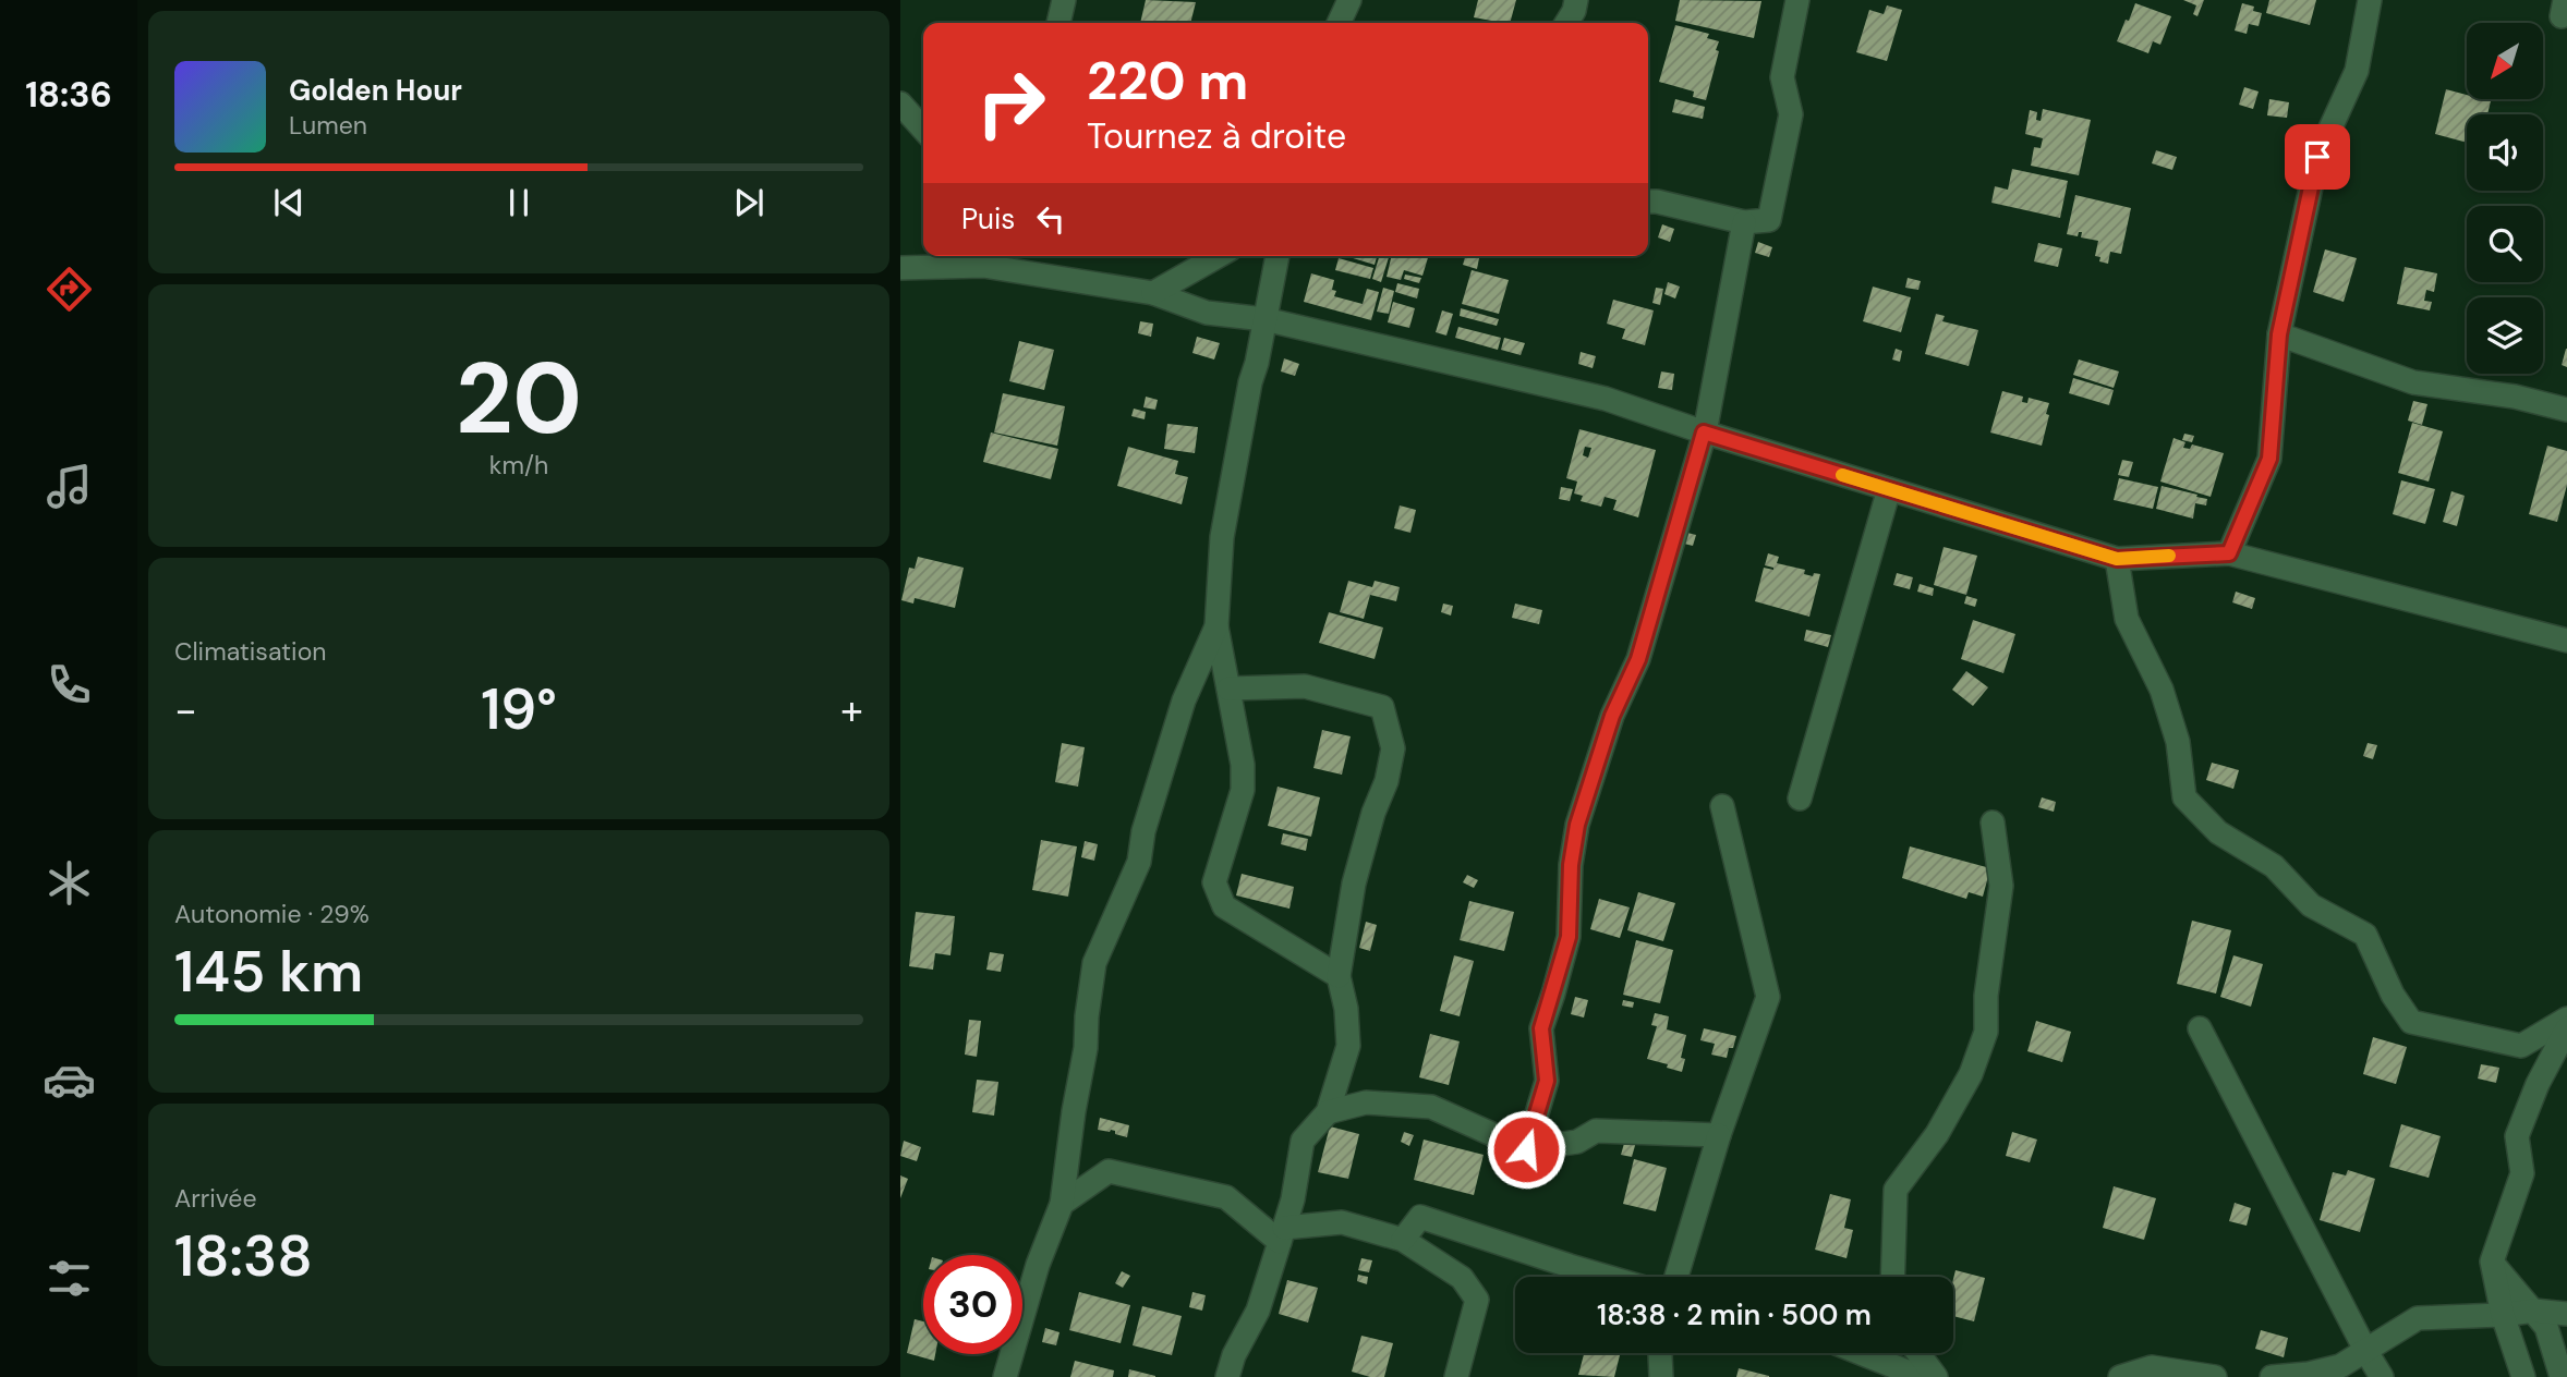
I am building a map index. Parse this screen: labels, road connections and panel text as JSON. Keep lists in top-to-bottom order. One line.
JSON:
{"north":"bottom left","page":{"tabs":"18:36","turn":["220 m","Tournez à droite"],"song":["Golden Hour","Lumen"],"then":"Puis","tile":[["20","km/h"],"Climatisation",["Autonomie · 29%","145 km"],["Arrivée","18:38"]],"heat":["−","19°","+"],"limit":"30","trip":"18:38 · 2 min · 500 m"}}
